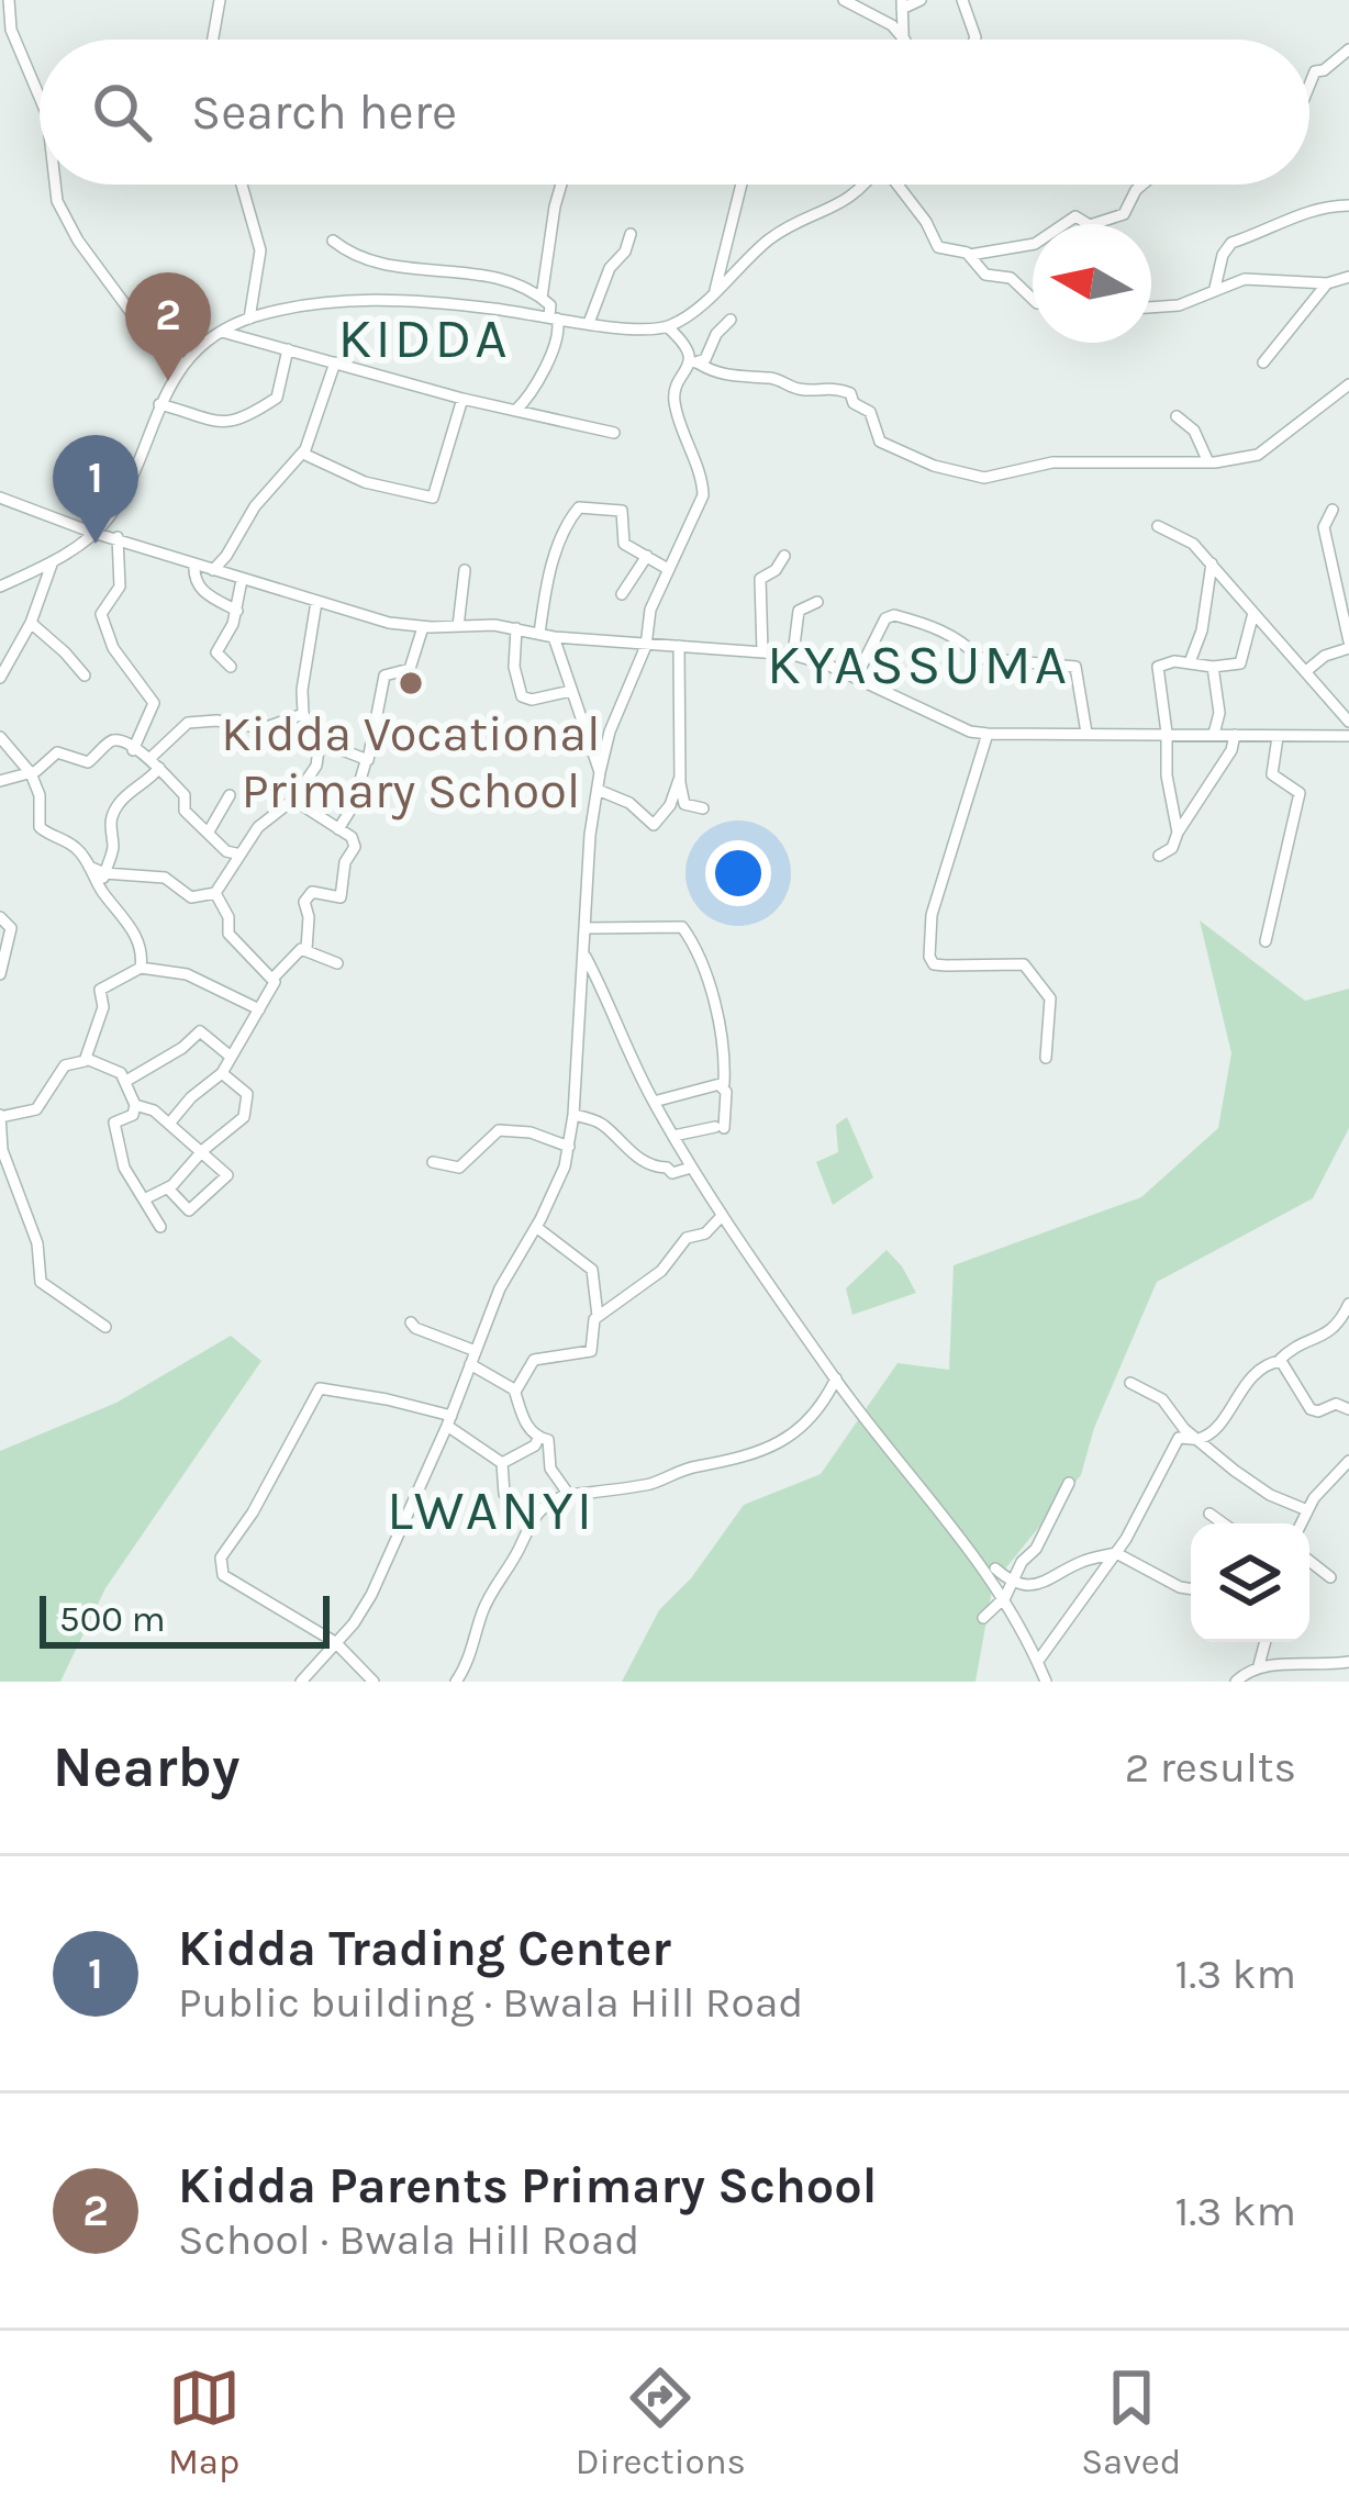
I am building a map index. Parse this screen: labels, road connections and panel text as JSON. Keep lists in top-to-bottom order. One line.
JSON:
{"districts":["KIDDA","KYASSUMA","LWANYI"],"places":["Kidda Vocational Primary School"],"scale_bar":"500 m","north":"left","page":{"search":"Search here","pins":["2","1"],"scale":"500 m","heading":["Nearby","2 results"],"list":[{"mark":"1","name":"Kidda Trading Center","note":"Public building · Bwala Hill Road","value":"1.3 km"},{"mark":"2","name":"Kidda Parents Primary School","note":"School · Bwala Hill Road","value":"1.3 km"}],"nav":["Map","Directions","Saved"]}}
